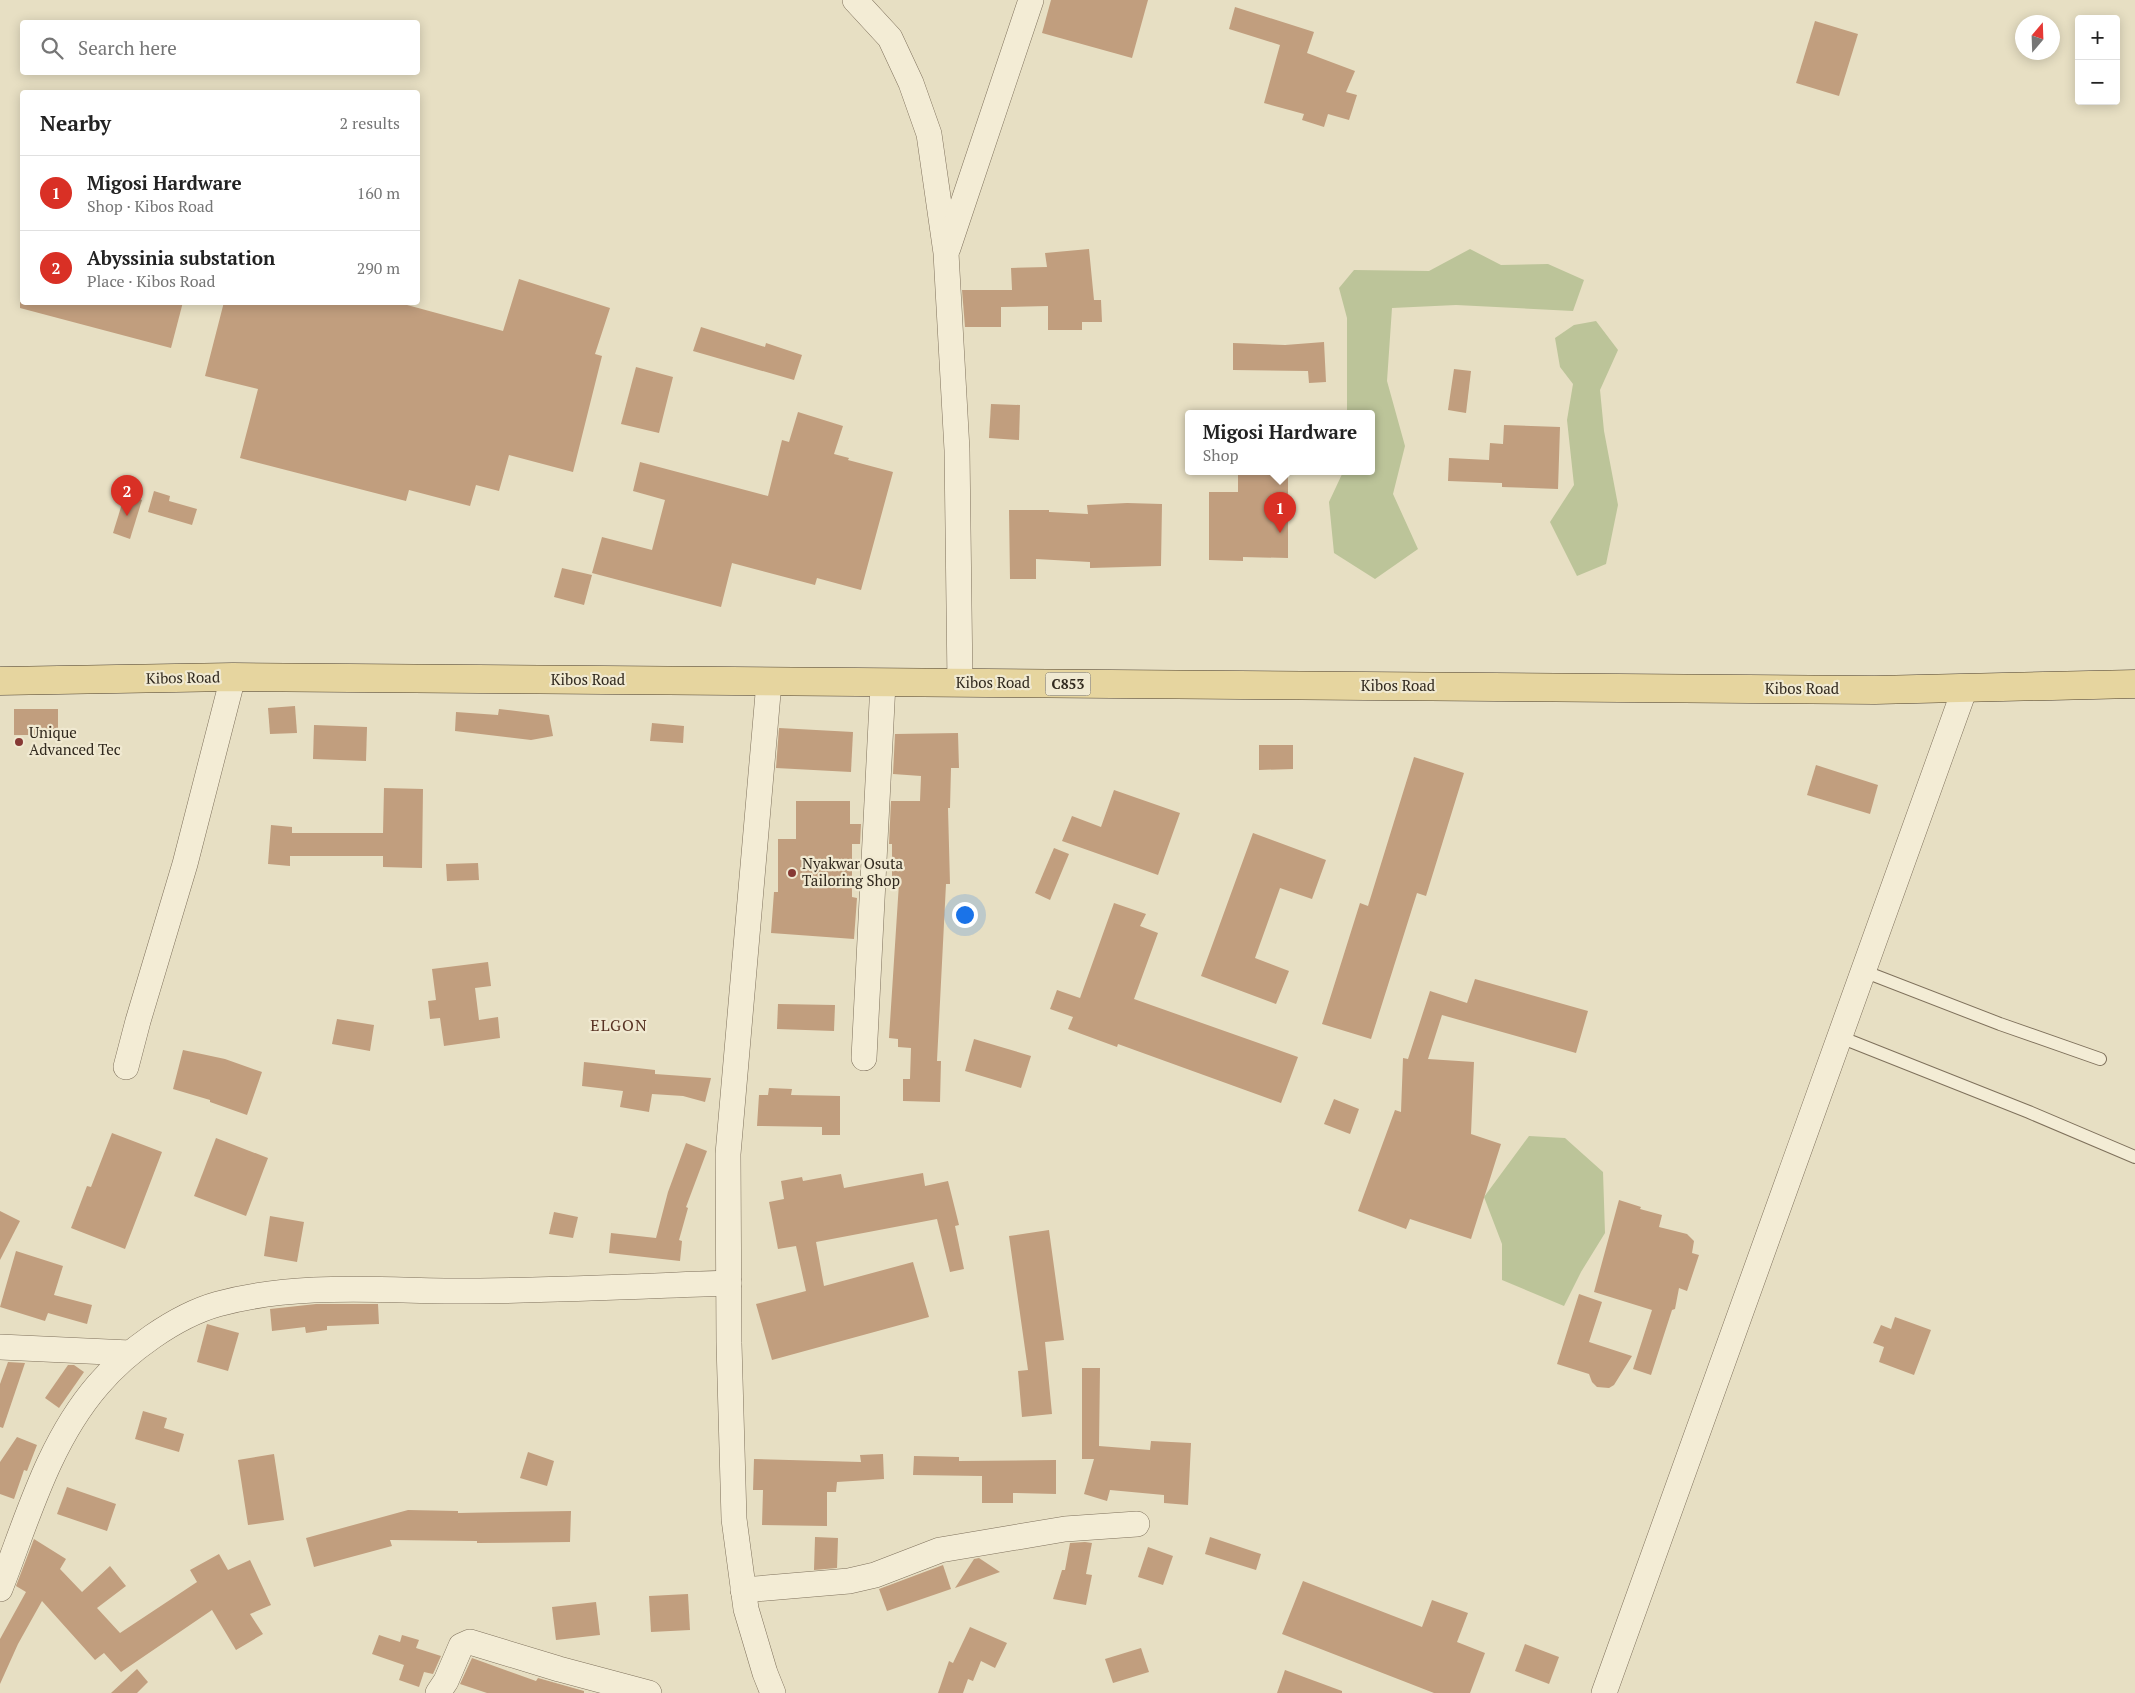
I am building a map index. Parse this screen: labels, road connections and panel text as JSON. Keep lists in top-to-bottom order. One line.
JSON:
{"streets":{"main road":["Kibos Road","C853"]},"districts":["ELGON"],"places":["Unique Advanced Tec","Nyakwar Osuta Tailoring Shop"],"north":"top","page":{"map_buttons":["+","−"],"search":"Search here","heading":["Nearby","2 results"],"list":[{"mark":"1","name":"Migosi Hardware","note":"Shop · Kibos Road","value":"160 m"},{"mark":"2","name":"Abyssinia substation","note":"Place · Kibos Road","value":"290 m"}],"popup":["Migosi Hardware","Shop"],"pins":["2","1"]}}
